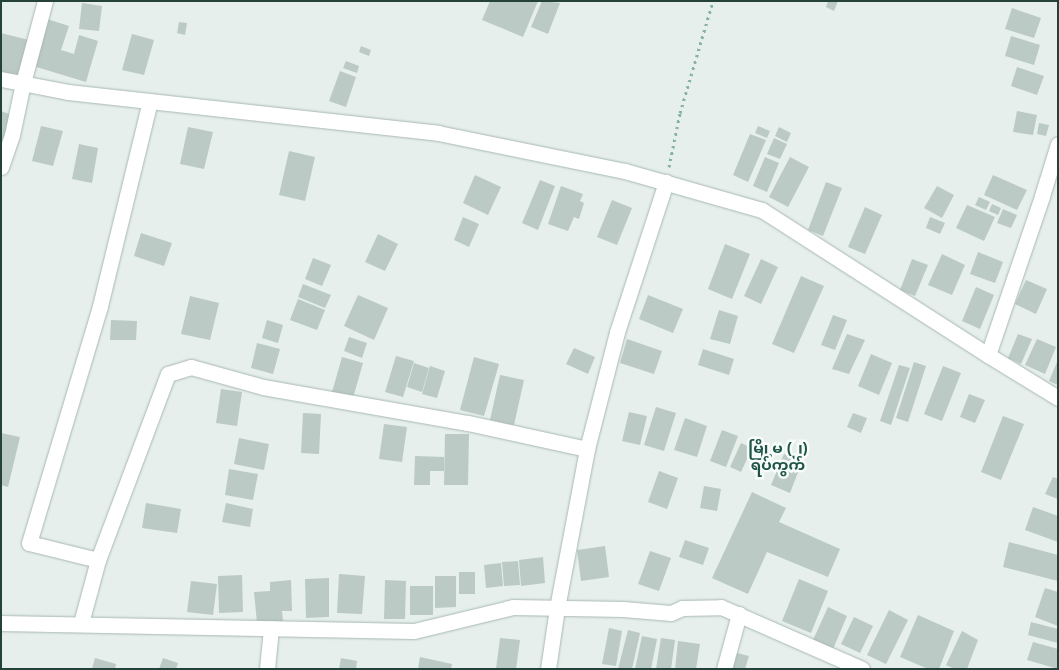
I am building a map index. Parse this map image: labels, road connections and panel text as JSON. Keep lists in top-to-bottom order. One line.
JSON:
{"districts":["မြို့မ (၂) ရပ်ကွက်"]}
